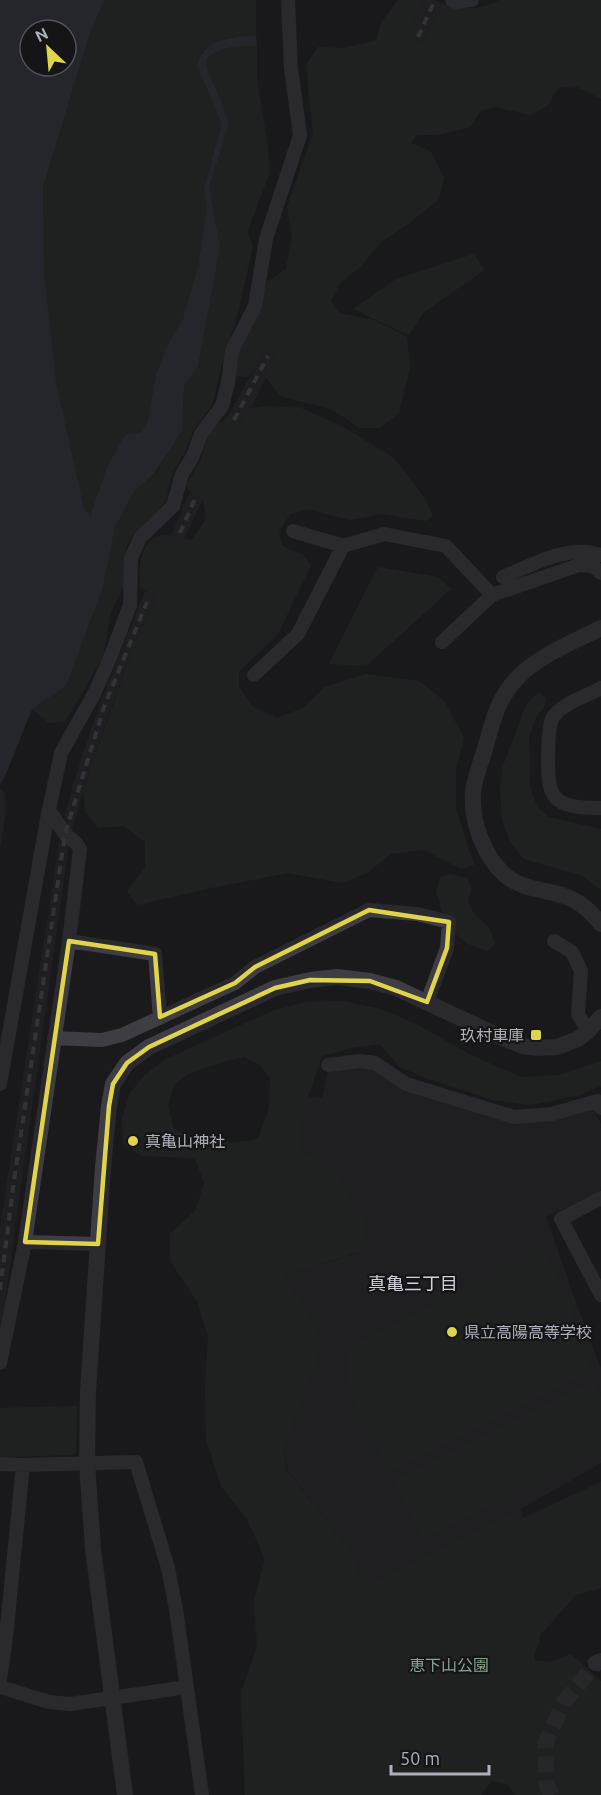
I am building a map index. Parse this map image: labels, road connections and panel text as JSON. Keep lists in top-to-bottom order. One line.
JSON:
{"districts":["真亀三丁目"],"parks":["恵下山公園"],"places":{"transit":["玖村車庫"],"other":["真亀山神社","県立高陽高等学校"]},"scale_bar":"50 m","north":"top left"}
